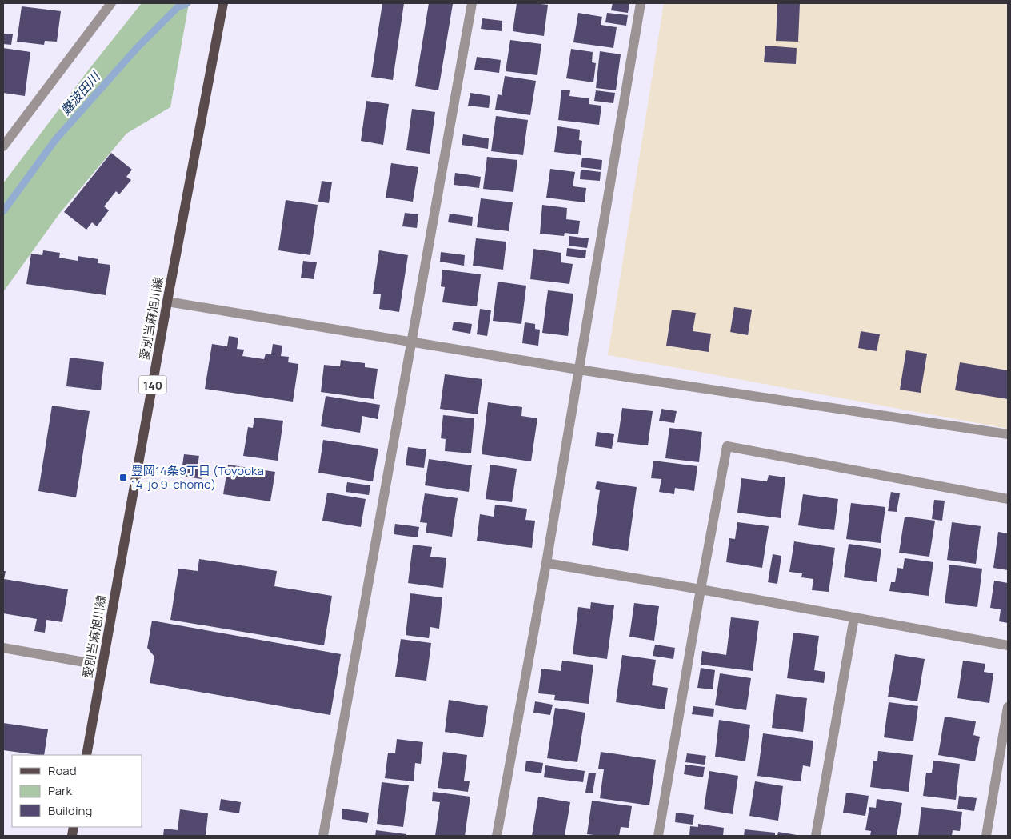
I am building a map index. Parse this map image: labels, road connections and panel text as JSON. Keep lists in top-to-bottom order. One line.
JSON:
{"streets":{"main road":["愛別当麻旭川線","140"]},"water":["難波田川"],"places":{"transit":["豊岡14条9丁目 (Toyooka 14-jo 9-chome)"]},"legend":["Road","Park","Building"]}
